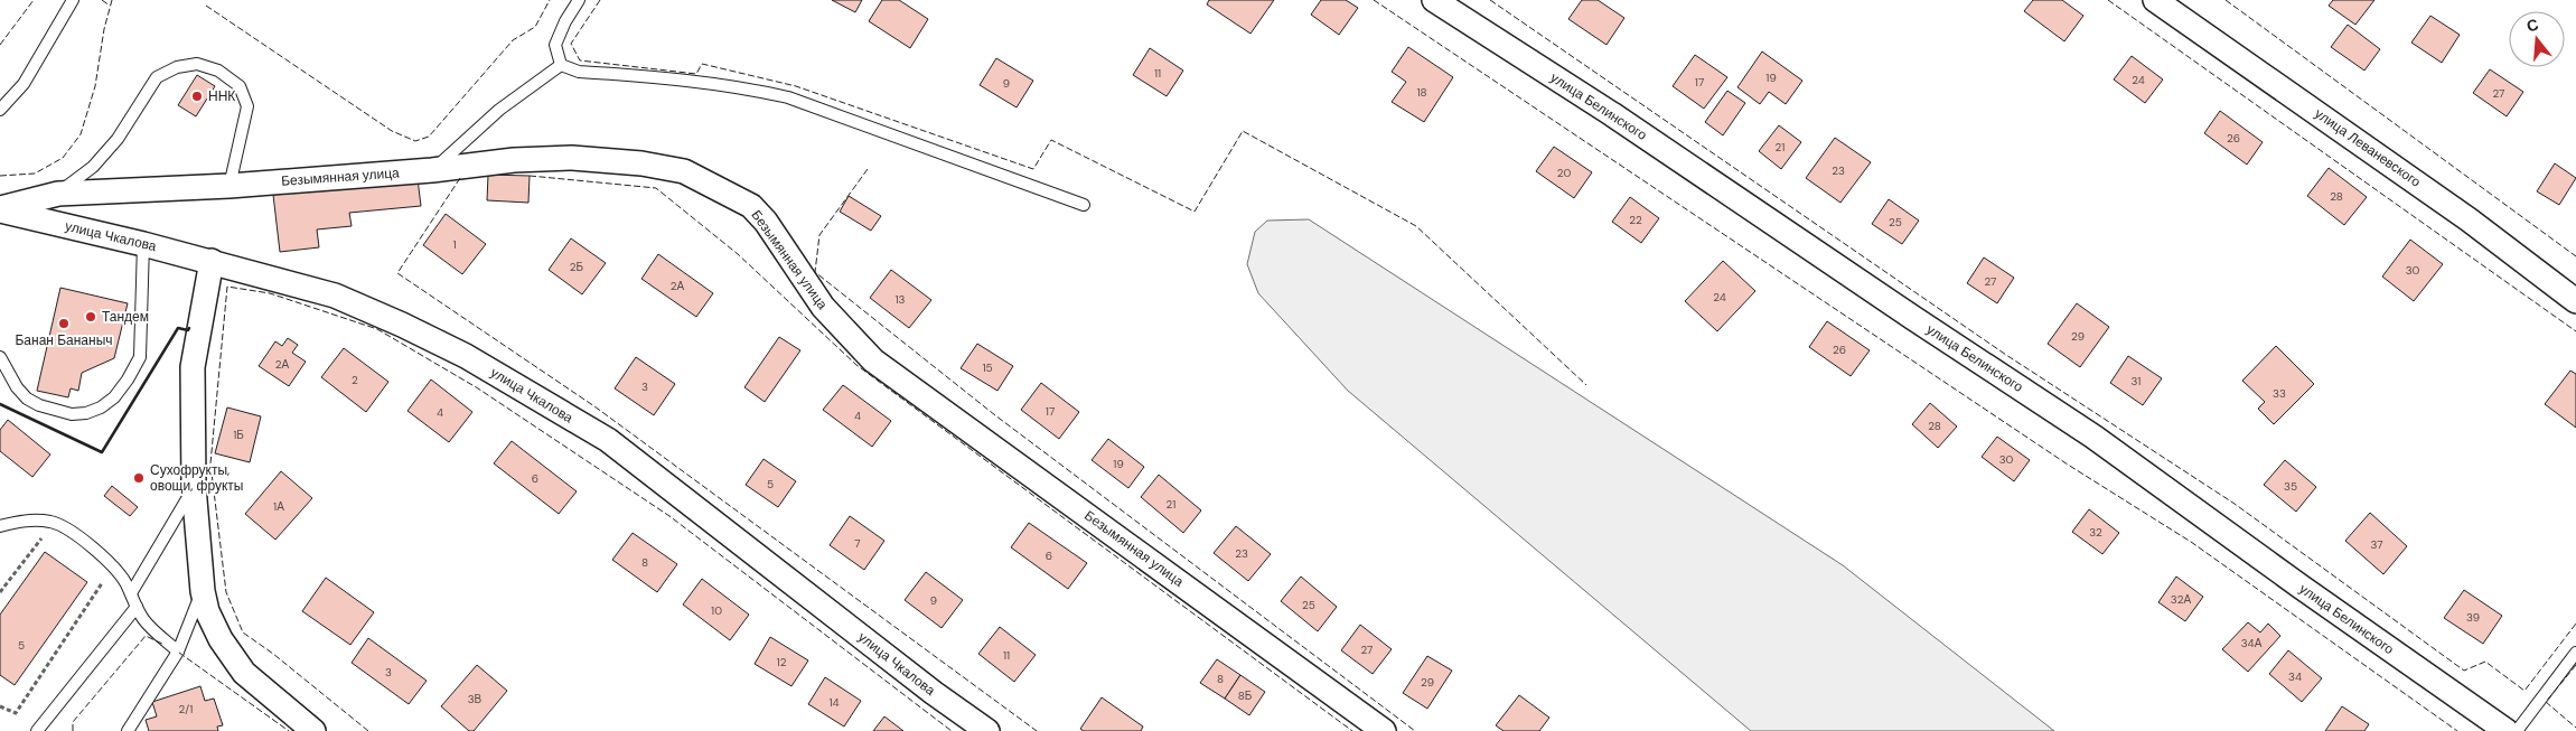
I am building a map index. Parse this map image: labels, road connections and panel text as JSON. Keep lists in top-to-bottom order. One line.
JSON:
{"streets":{"street":["улица Белинского","улица Леваневского","Безымянная улица","улица Чкалова"]},"crossings":[["Безымянная улица","улица Чкалова"]],"places":["ННК","Тандем","Банан Бананыч","Сухофрукты, овощи, фрукты"],"house_numbers":["11","19","24","17","9","18","27","26","21","23","20","28","22","25","1","2Б","30","27","2А","24","13","29","26","2А","15","2","31","3","33","17","4","4","28","1Б","30","19","6","5","35","21","1А","32","7","37","23","6","8","32А","9","25","10","39","34А","5","27","11","12","3","34","8","29","8Б","3В","14","2/1"],"north":"top"}
